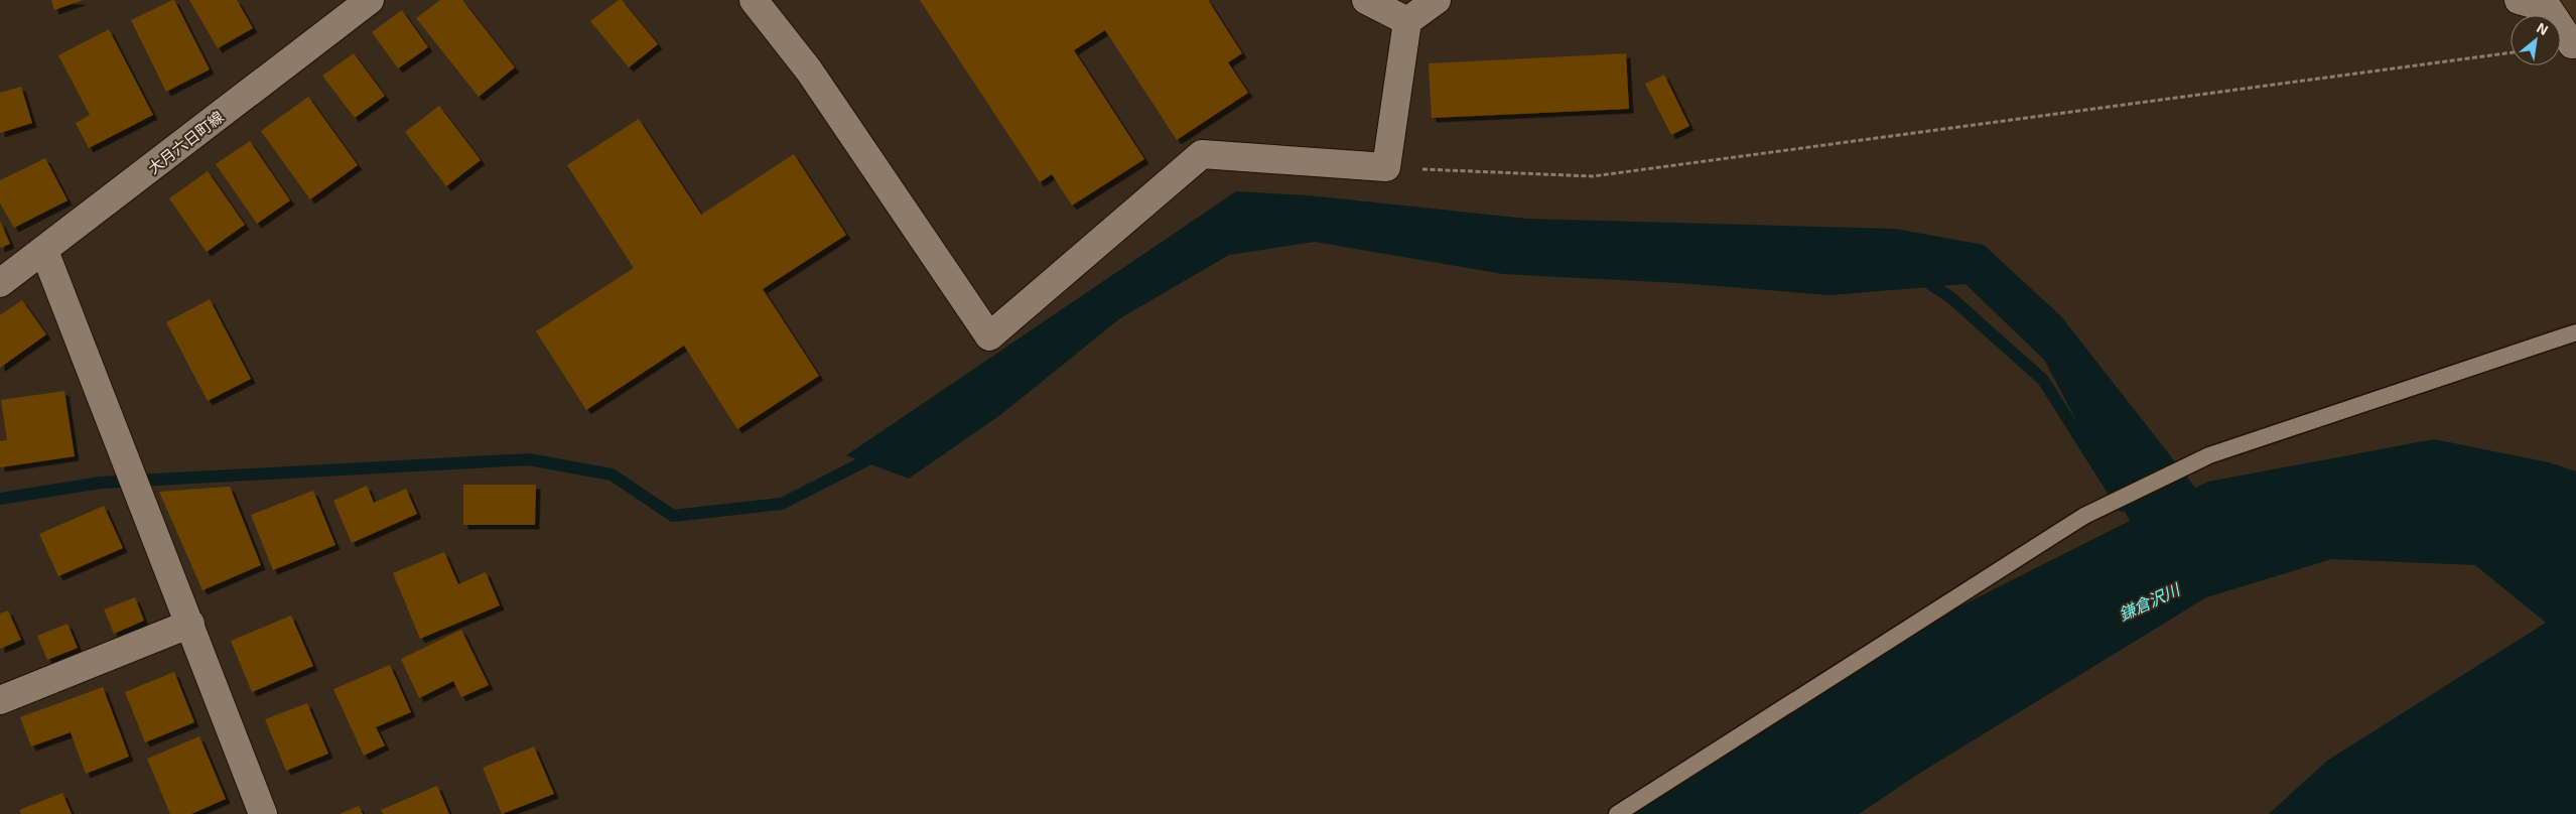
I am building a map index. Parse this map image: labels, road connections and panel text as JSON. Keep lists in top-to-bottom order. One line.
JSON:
{"streets":{"street":["大月六日町線"]},"water":["鎌倉沢川"],"north":"top right"}
